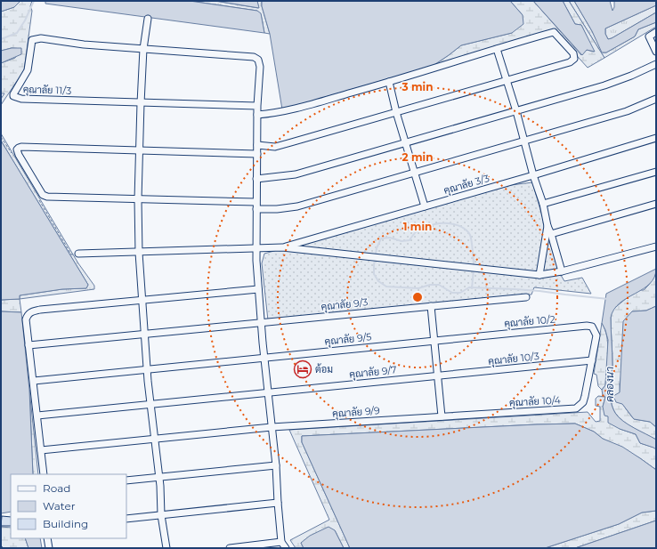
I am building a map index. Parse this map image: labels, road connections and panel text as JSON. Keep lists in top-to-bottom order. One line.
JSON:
{"streets":{"street":["คุณาลัย 11/3","คุณาลัย 3/3","คุณาลัย 9/3","คุณาลัย 10/2","คุณาลัย 9/5","คุณาลัย 10/3","คุณาลัย 9/7","คุณาลัย 10/4","คุณาลัย 9/9"]},"crossings":[["คุณาลัย 10/2","คุณาลัย 9/5"],["คุณาลัย 10/2","คุณาลัย 10/3"],["คุณาลัย 10/2","คุณาลัย 10/4"],["คุณาลัย 10/3","คุณาลัย 9/7"],["คุณาลัย 10/3","คุณาลัย 10/4"],["คุณาลัย 10/4","คุณาลัย 9/9"]],"water":["คลองนา"],"places":{"hotel":["ต้อม"]},"legend":["Road","Water","Building"],"rings":["3 min","2 min","1 min"]}
